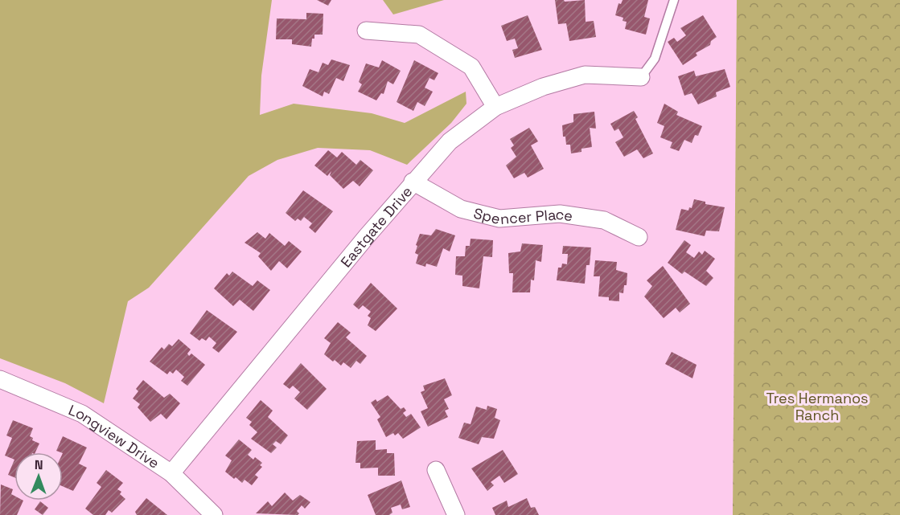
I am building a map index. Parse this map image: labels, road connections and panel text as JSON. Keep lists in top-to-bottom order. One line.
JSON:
{"streets":{"street":["Spencer Place","Eastgate Drive","Longview Drive"]},"crossings":[["Spencer Place","Eastgate Drive"],["Eastgate Drive","Longview Drive"]],"parks":["Tres Hermanos Ranch"],"north":"top"}
